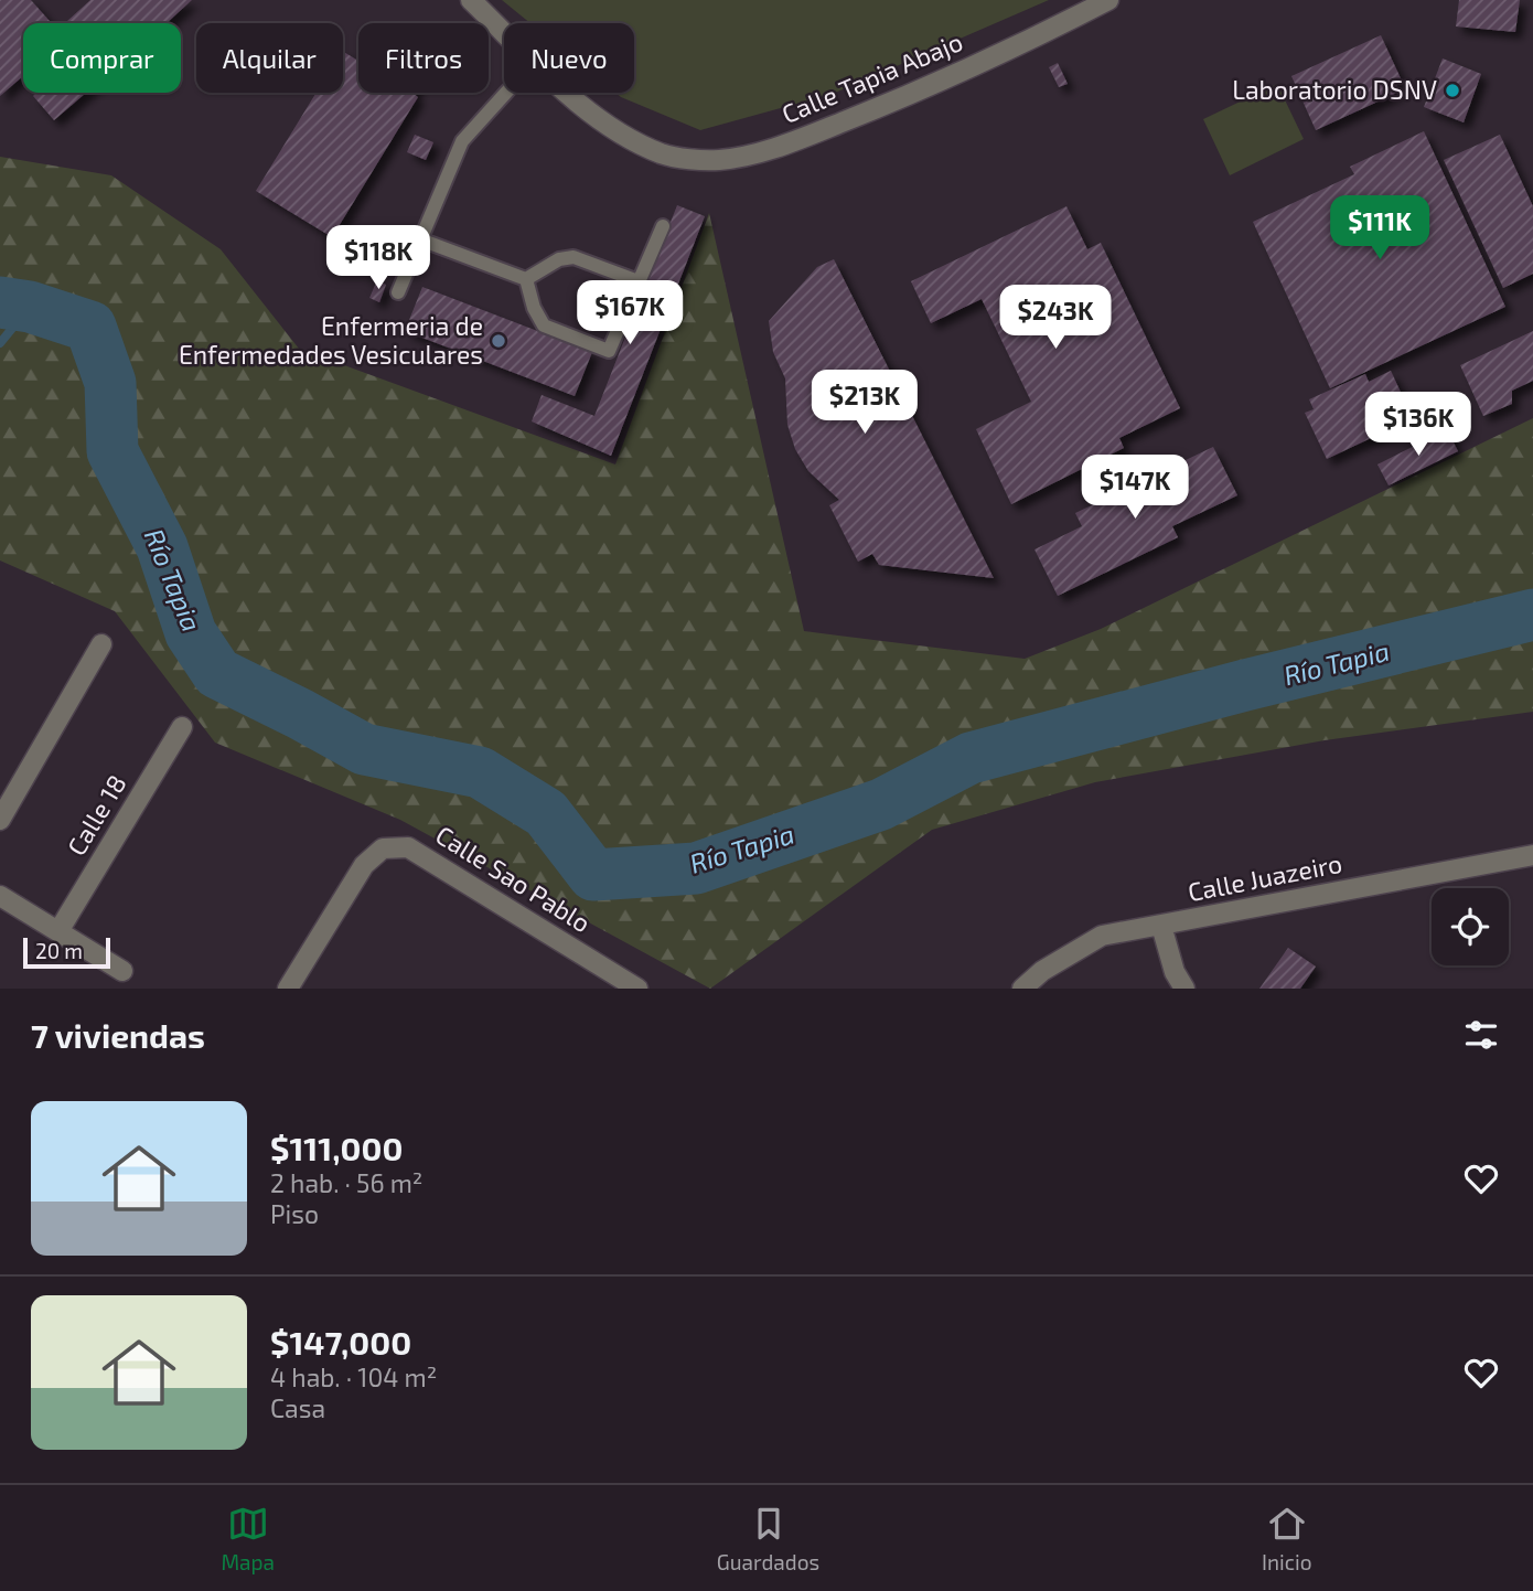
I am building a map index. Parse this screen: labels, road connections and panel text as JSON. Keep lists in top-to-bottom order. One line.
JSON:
{"streets":{"street":["Calle Tapia Abajo","Calle 18","Calle Juazeiro","Calle Sao Pablo"]},"water":["Río Tapia"],"places":["Laboratorio DSNV","Enfermeria de Enfermedades Vesiculares"],"scale_bar":"20 m","page":{"chip":["Comprar","Alquilar","Filtros","Nuevo"],"price":["$111K","$118K","$167K","$243K","$213K","$136K","$147K"],"scale":"20 m","heading":"7 viviendas","list":[{"name":"$111,000","note":"2 hab. · 56 m² · Piso"},{"name":"$147,000","note":"4 hab. · 104 m² · Casa"}],"tabs":["Mapa","Guardados","Inicio"]}}
